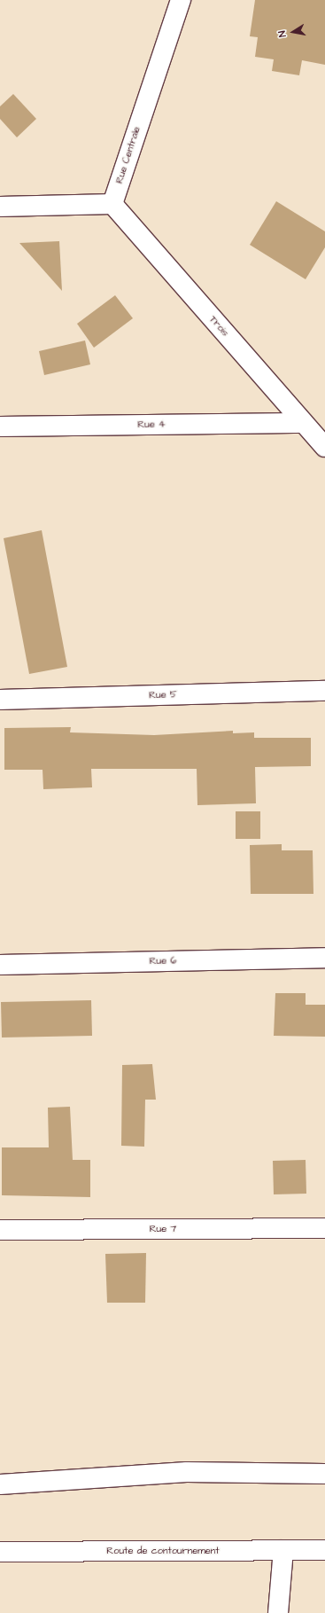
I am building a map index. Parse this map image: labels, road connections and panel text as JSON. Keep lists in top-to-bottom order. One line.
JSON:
{"streets":{"street":["Rue Centrale","Trois","Rue 4","Rue 5","Rue 6","Rue 7","Route de contournement"]},"crossings":[["Rue Centrale","Trois"],["Trois","Rue 4"]],"north":"left"}
